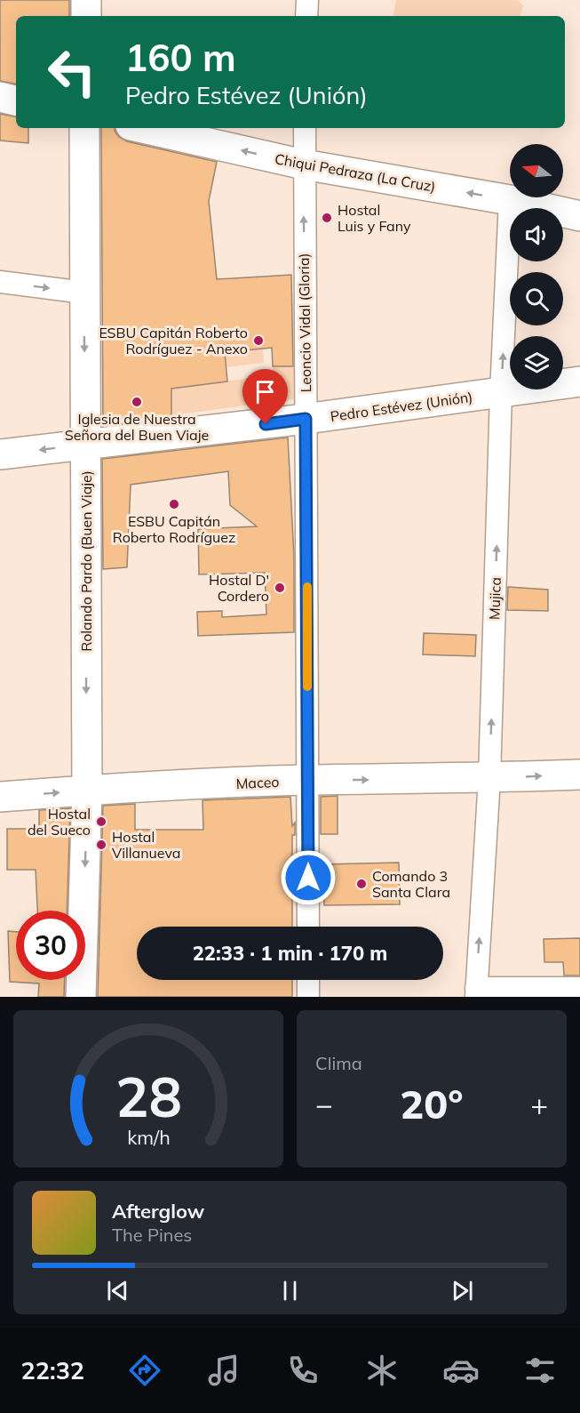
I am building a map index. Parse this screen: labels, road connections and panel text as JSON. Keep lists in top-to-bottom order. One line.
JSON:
{"streets":{"main road":["Chiqui Pedraza (La Cruz)","Pedro Estévez (Unión)","Rolando Pardo (Buen Viaje)","Maceo"],"street":["Leoncio Vidal (Gloria)","Mujica"]},"crossings":[["Chiqui Pedraza (La Cruz)","Leoncio Vidal (Gloria)"],["Chiqui Pedraza (La Cruz)","Mujica"],["Leoncio Vidal (Gloria)","Pedro Estévez (Unión)"],["Leoncio Vidal (Gloria)","Maceo"],["Pedro Estévez (Unión)","Rolando Pardo (Buen Viaje)"],["Pedro Estévez (Unión)","Mujica"],["Rolando Pardo (Buen Viaje)","Maceo"],["Mujica","Maceo"]],"one_way":["Chiqui Pedraza (La Cruz)","Rolando Pardo (Buen Viaje)","Mujica","Maceo"],"places":["Hostal Luis y Fany","ESBU Capitán Roberto Rodríguez - Anexo","Iglesia de Nuestra Señora del Buen Viaje","ESBU Capitán Roberto Rodríguez","Hostal D' Cordero","Hostal del Sueco","Hostal Villanueva","Comando 3 Santa Clara"],"north":"left","page":{"turn":["160 m","Pedro Estévez (Unión)"],"limit":"30","trip":"22:33 · 1 min · 170 m","tile":"Clima","heat":["−","20°","+"],"song":["Afterglow","The Pines"],"tabs":"22:32","gauge":["28","km/h"]}}
